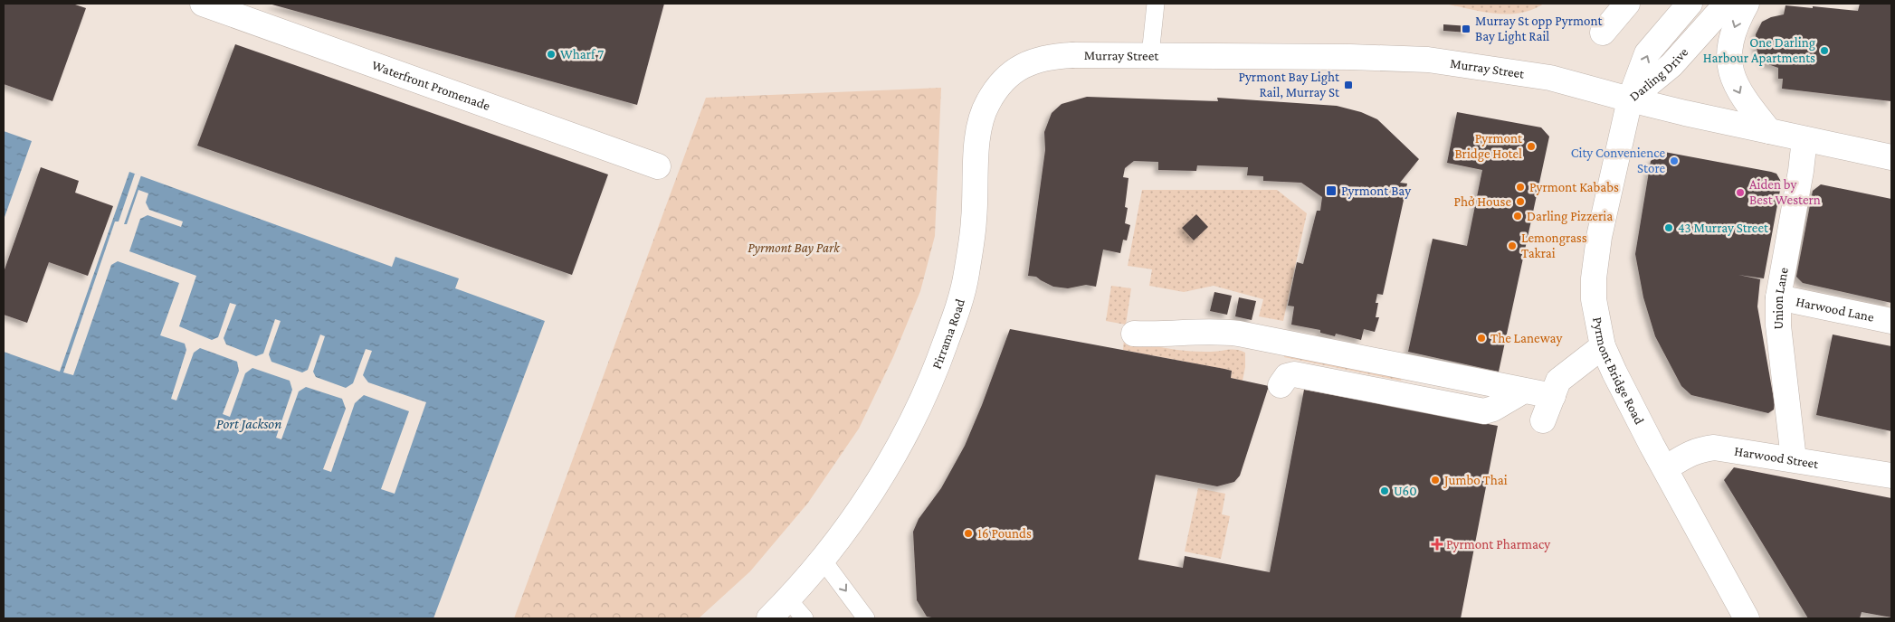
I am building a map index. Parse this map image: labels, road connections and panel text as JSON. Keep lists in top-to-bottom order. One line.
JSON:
{"streets":{"street":["Murray Street","Darling Drive","Waterfront Promenade","Union Lane","Harwood Lane","Pirrama Road","Pyrmont Bridge Road","Harwood Street"]},"crossings":[["Murray Street","Darling Drive"],["Murray Street","Union Lane"],["Murray Street","Pirrama Road"],["Murray Street","Pyrmont Bridge Road"],["Darling Drive","Pyrmont Bridge Road"],["Union Lane","Harwood Lane"],["Union Lane","Harwood Street"],["Pyrmont Bridge Road","Harwood Street"]],"water":["Port Jackson"],"parks":["Pyrmont Bay Park"],"places":{"transit":["Murray St opp Pyrmont Bay Light Rail","Pyrmont Bay Light Rail, Murray St","Pyrmont Bay"],"other":["One Darling Harbour Apartments","Wharf 7","Pyrmont Bridge Hotel","City Convenience Store","Pyrmont Kababs","Aiden by Best Western","Phở House","Darling Pizzeria","43 Murray Street","Lemongrass Takrai","The Laneway","Jumbo Thai","U60","16 Pounds"],"health":["Pyrmont Pharmacy"]}}
